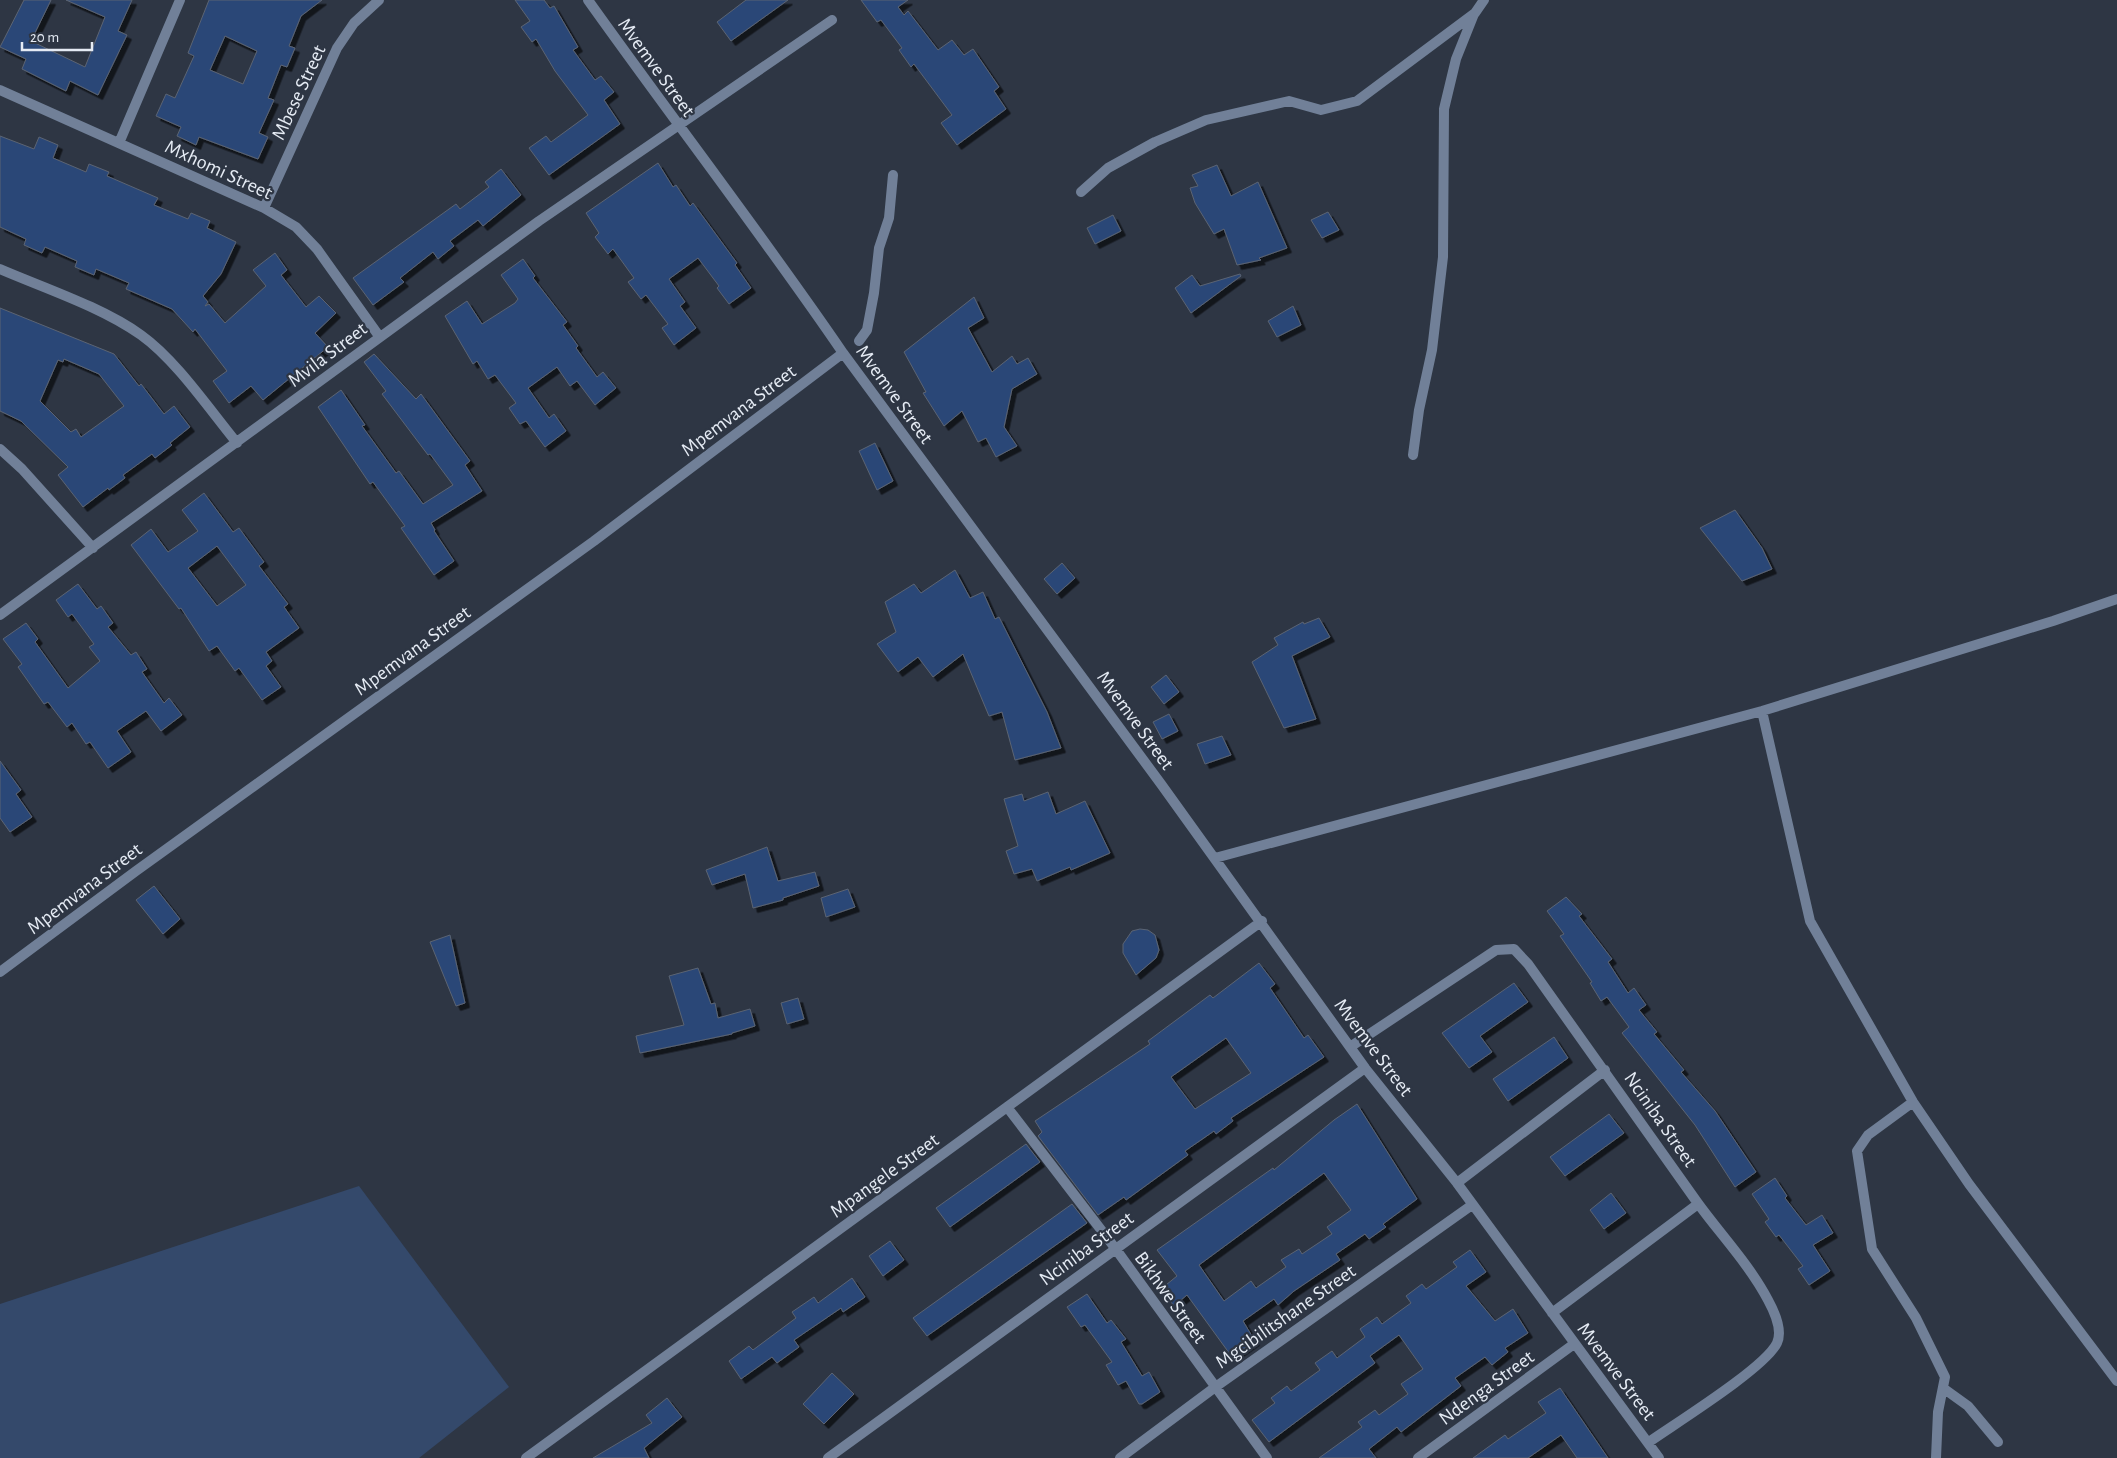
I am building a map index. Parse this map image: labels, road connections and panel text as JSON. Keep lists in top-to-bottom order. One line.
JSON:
{"streets":{"street":["Mvemve Street","Mbese Street","Mxhomi Street","Mvila Street","Mpemvana Street","Nciniba Street","Mpangele Street","Bikhwe Street","Mgcibilitshane Street","Ndenga Street"]},"crossings":[["Mvemve Street","Mvila Street"],["Mvemve Street","Mpemvana Street"],["Mvemve Street","Nciniba Street"],["Mvemve Street","Mpangele Street"],["Mvemve Street","Mgcibilitshane Street"],["Mvemve Street","Ndenga Street"],["Mbese Street","Mxhomi Street"],["Mxhomi Street","Mvila Street"],["Nciniba Street","Bikhwe Street"],["Mpangele Street","Bikhwe Street"],["Bikhwe Street","Mgcibilitshane Street"]],"scale_bar":"20 m"}
